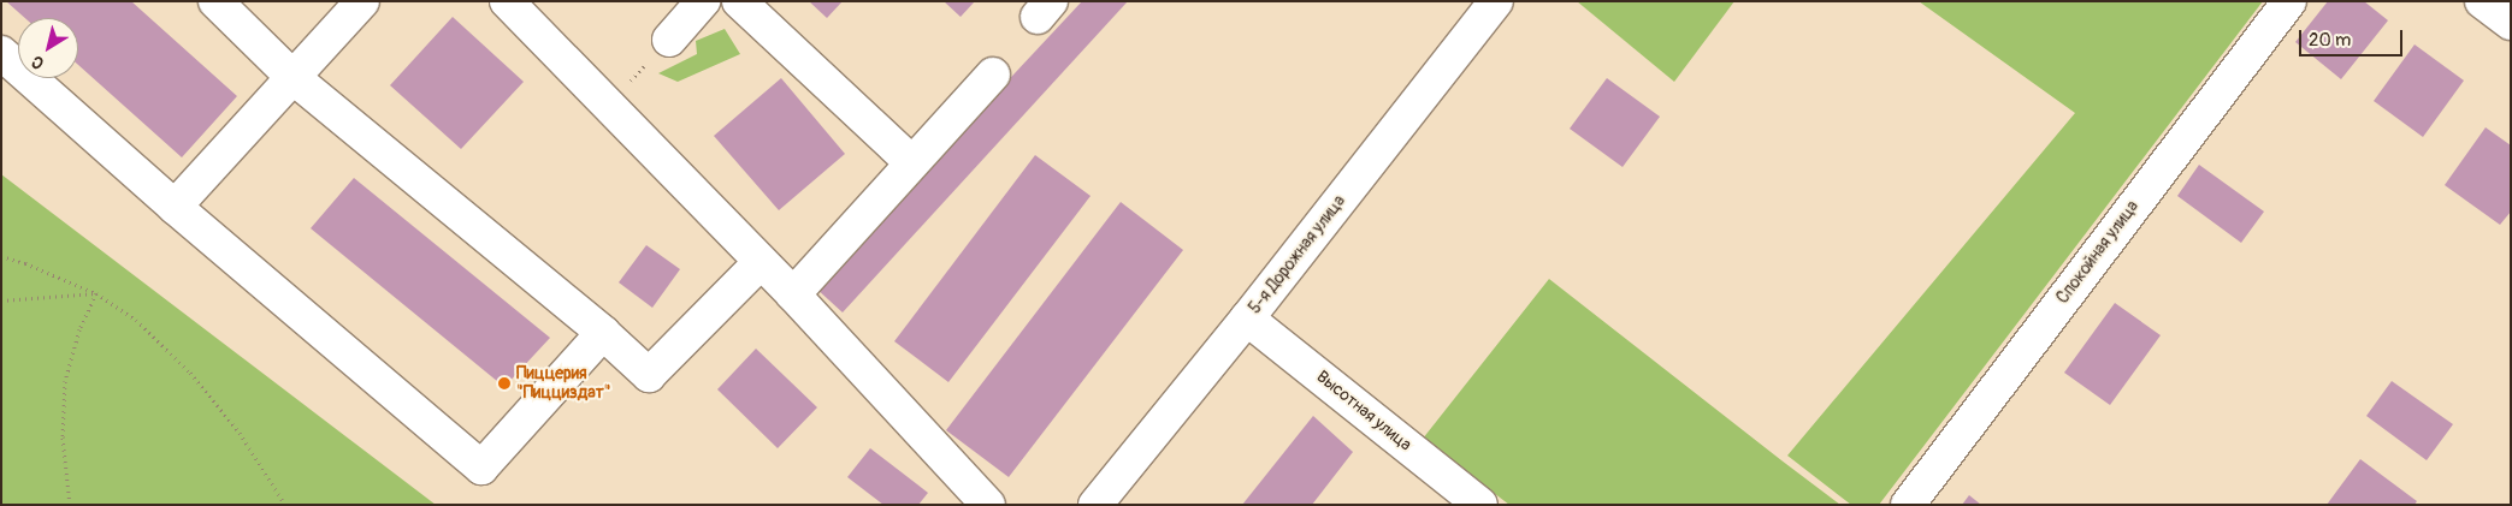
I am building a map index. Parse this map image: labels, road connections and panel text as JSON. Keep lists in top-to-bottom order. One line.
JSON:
{"streets":{"street":["Спокойная улица","5-я Дорожная улица","Высотная улица"]},"crossings":[["5-я Дорожная улица","Высотная улица"]],"places":["Пиццерия \"Пицциздат\""],"scale_bar":"20 m","north":"bottom left"}
